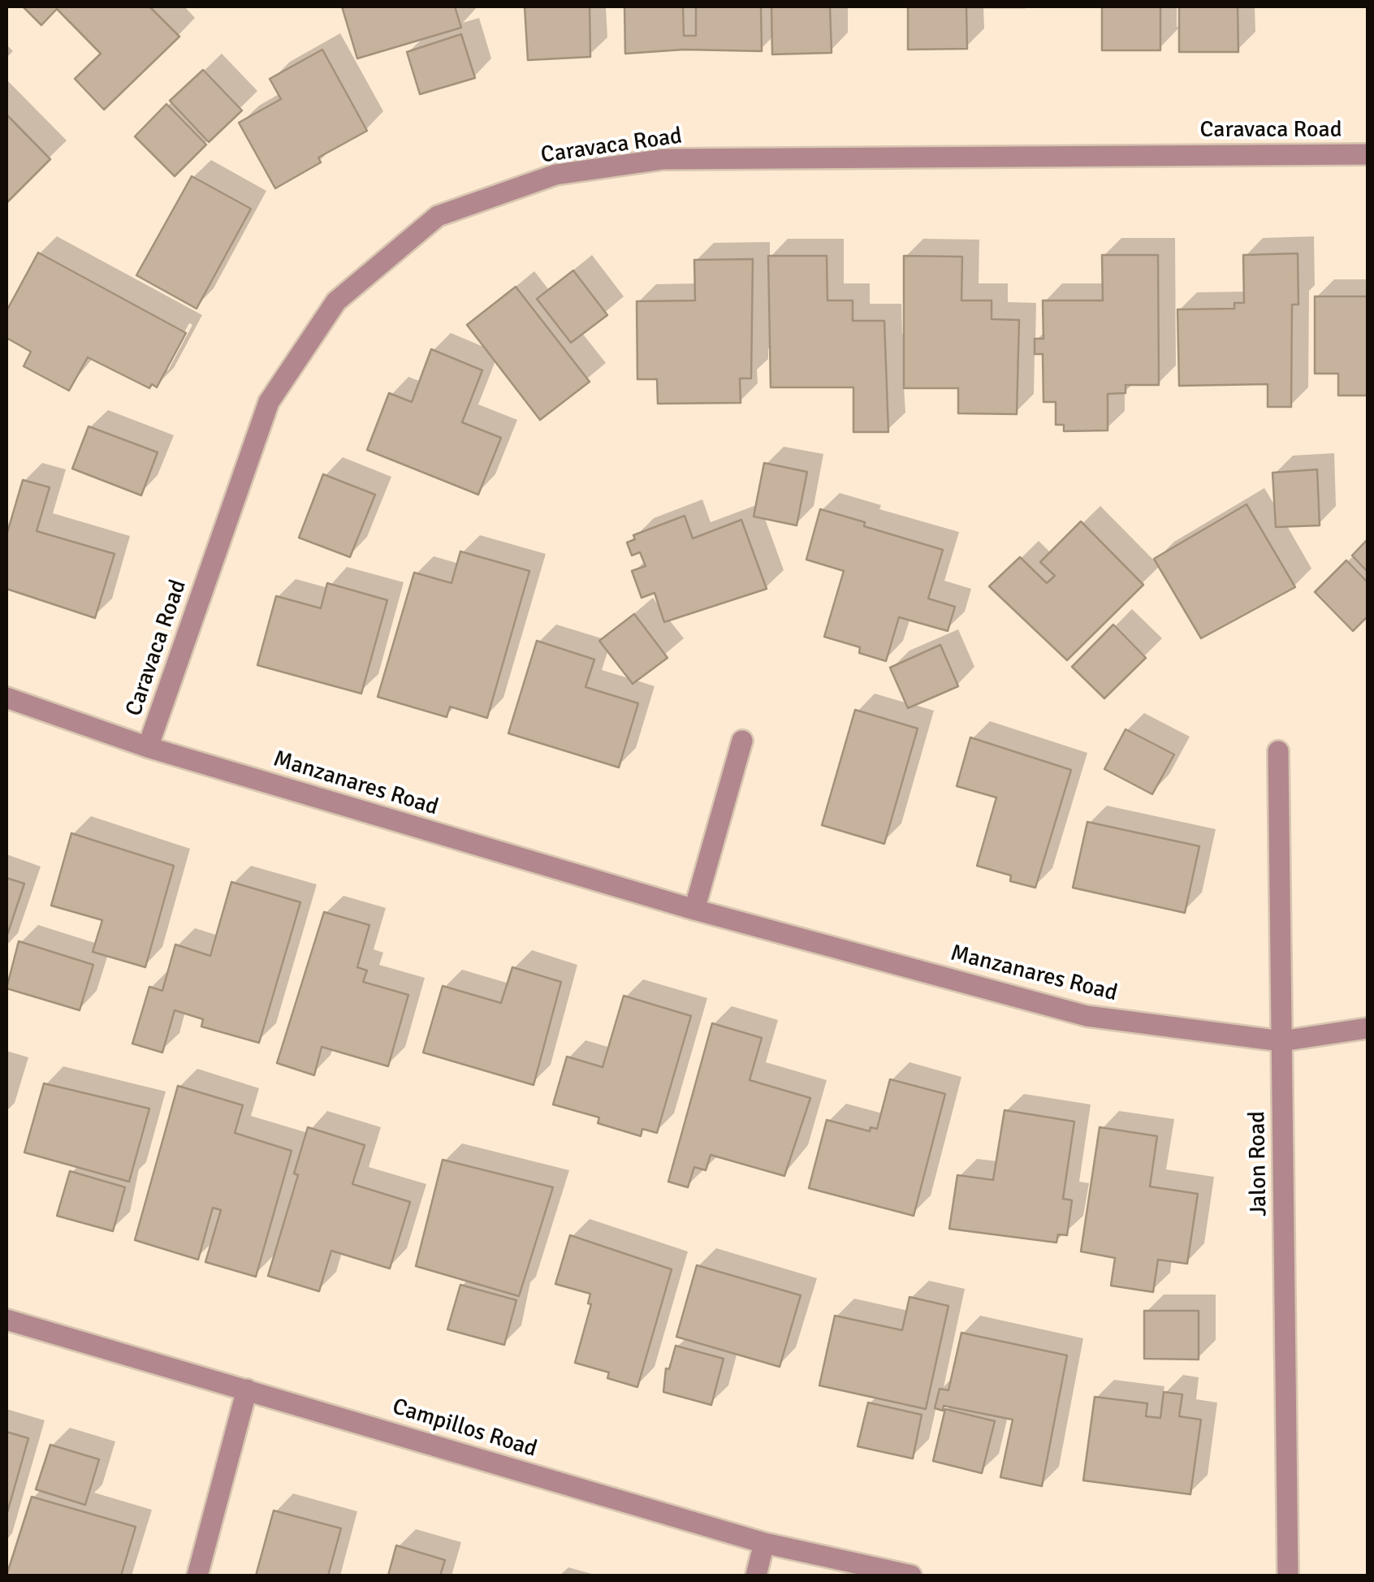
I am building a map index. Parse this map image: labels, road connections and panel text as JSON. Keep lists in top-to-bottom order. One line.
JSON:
{"streets":{"street":["Caravaca Road","Manzanares Road","Jalon Road","Campillos Road"]},"crossings":[["Caravaca Road","Manzanares Road"],["Manzanares Road","Jalon Road"]]}
